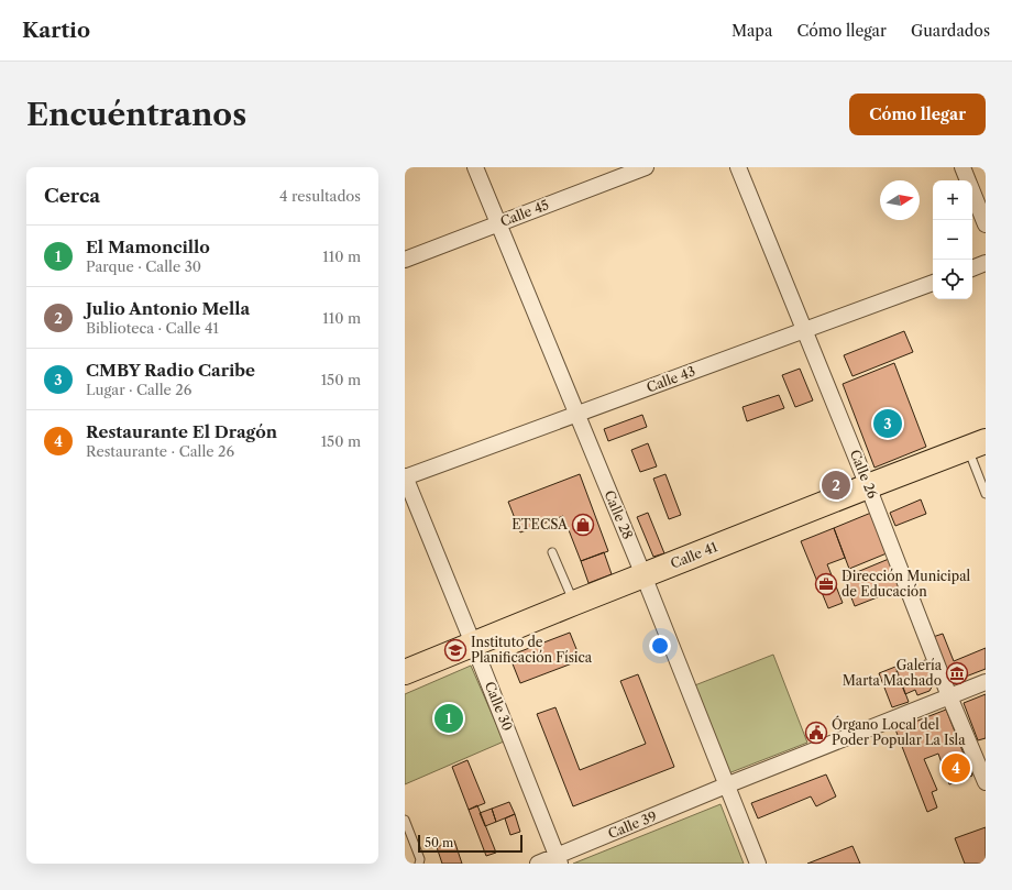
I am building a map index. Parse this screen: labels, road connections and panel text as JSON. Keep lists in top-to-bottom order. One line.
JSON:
{"streets":{"main road":["Calle 41"],"street":["Calle 45","Calle 43","Calle 26","Calle 28","Calle 30","Calle 39"]},"crossings":[["Calle 45","Calle 28"],["Calle 43","Calle 26"],["Calle 43","Calle 28"],["Calle 43","Calle 30"],["Calle 26","Calle 41"],["Calle 26","Calle 39"],["Calle 28","Calle 41"],["Calle 28","Calle 39"],["Calle 41","Calle 30"],["Calle 30","Calle 39"]],"places":{"shop":["ETECSA"],"office":["Dirección Municipal de Educación"],"school or university":["Instituto de Planificación Física"],"museum":["Galería Marta Machado"],"public building":["Órgano Local del Poder Popular La Isla"]},"scale_bar":"50 m","north":"right","page":{"header":"Kartio","nav":["Mapa","Cómo llegar","Guardados"],"buttons":"Cómo llegar","title":"Encuéntranos","heading":["Cerca","4 resultados"],"map_buttons":["+","−"],"list":[{"mark":"1","name":"El Mamoncillo","note":"Parque · Calle 30","value":"110 m"},{"mark":"2","name":"Julio Antonio Mella","note":"Biblioteca · Calle 41","value":"110 m"},{"mark":"3","name":"CMBY Radio Caribe","note":"Lugar · Calle 26","value":"150 m"},{"mark":"4","name":"Restaurante El Dragón","note":"Restaurante · Calle 26","value":"150 m"}],"pins":["3","2","1","4"],"scale":"50 m"}}
